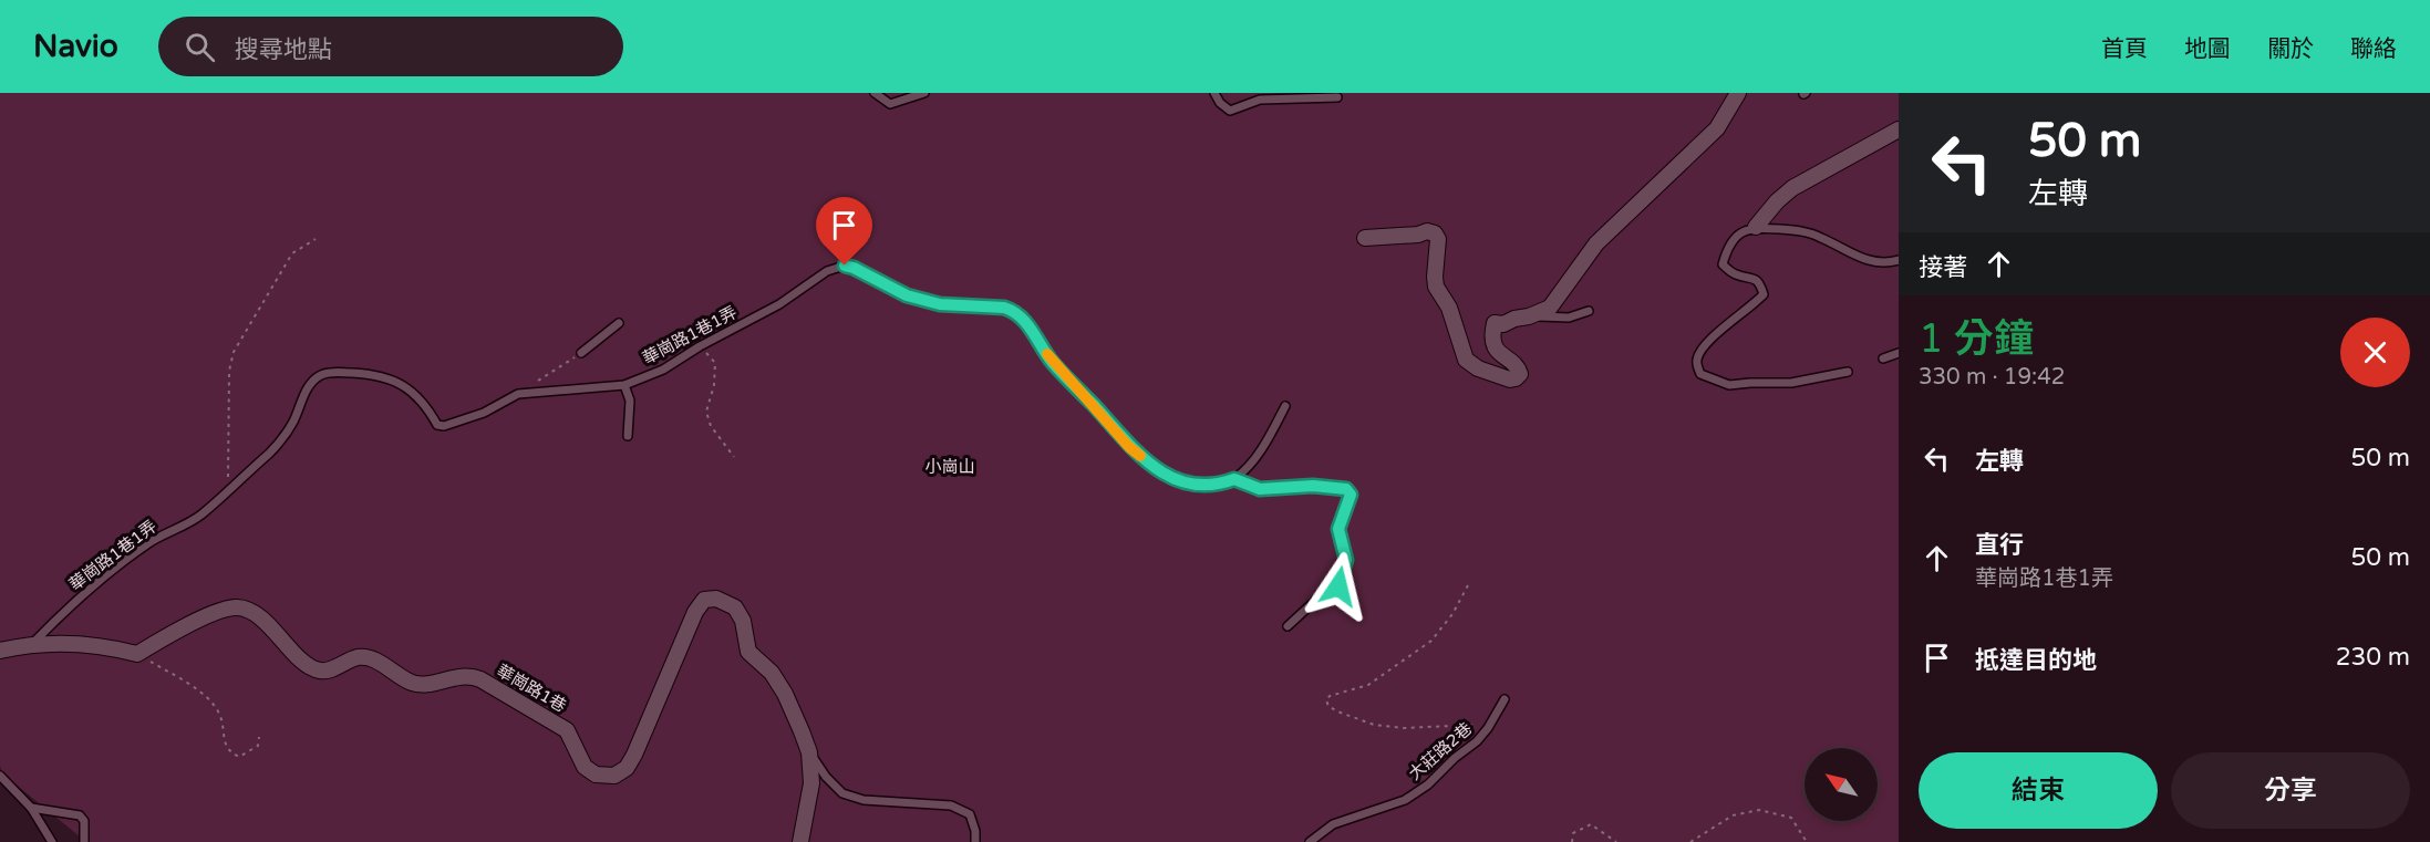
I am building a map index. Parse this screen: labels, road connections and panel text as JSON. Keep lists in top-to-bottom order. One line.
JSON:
{"streets":{"street":["華崗路1巷"],"lane":["華崗路1巷1弄","大莊路2巷"]},"parks":["小崗山"],"north":"top left","page":{"header":"Navio","search":"搜尋地點","nav":["首頁","地圖","關於","聯絡"],"turn":["50 m","左轉"],"then":"接著","heading":["1 分鐘","330 m · 19:42"],"list":[{"name":"左轉","value":"50 m"},{"name":"直行","note":"華崗路1巷1弄","value":"50 m"},{"name":"抵達目的地","value":"230 m"}],"buttons":["結束","分享"]}}
